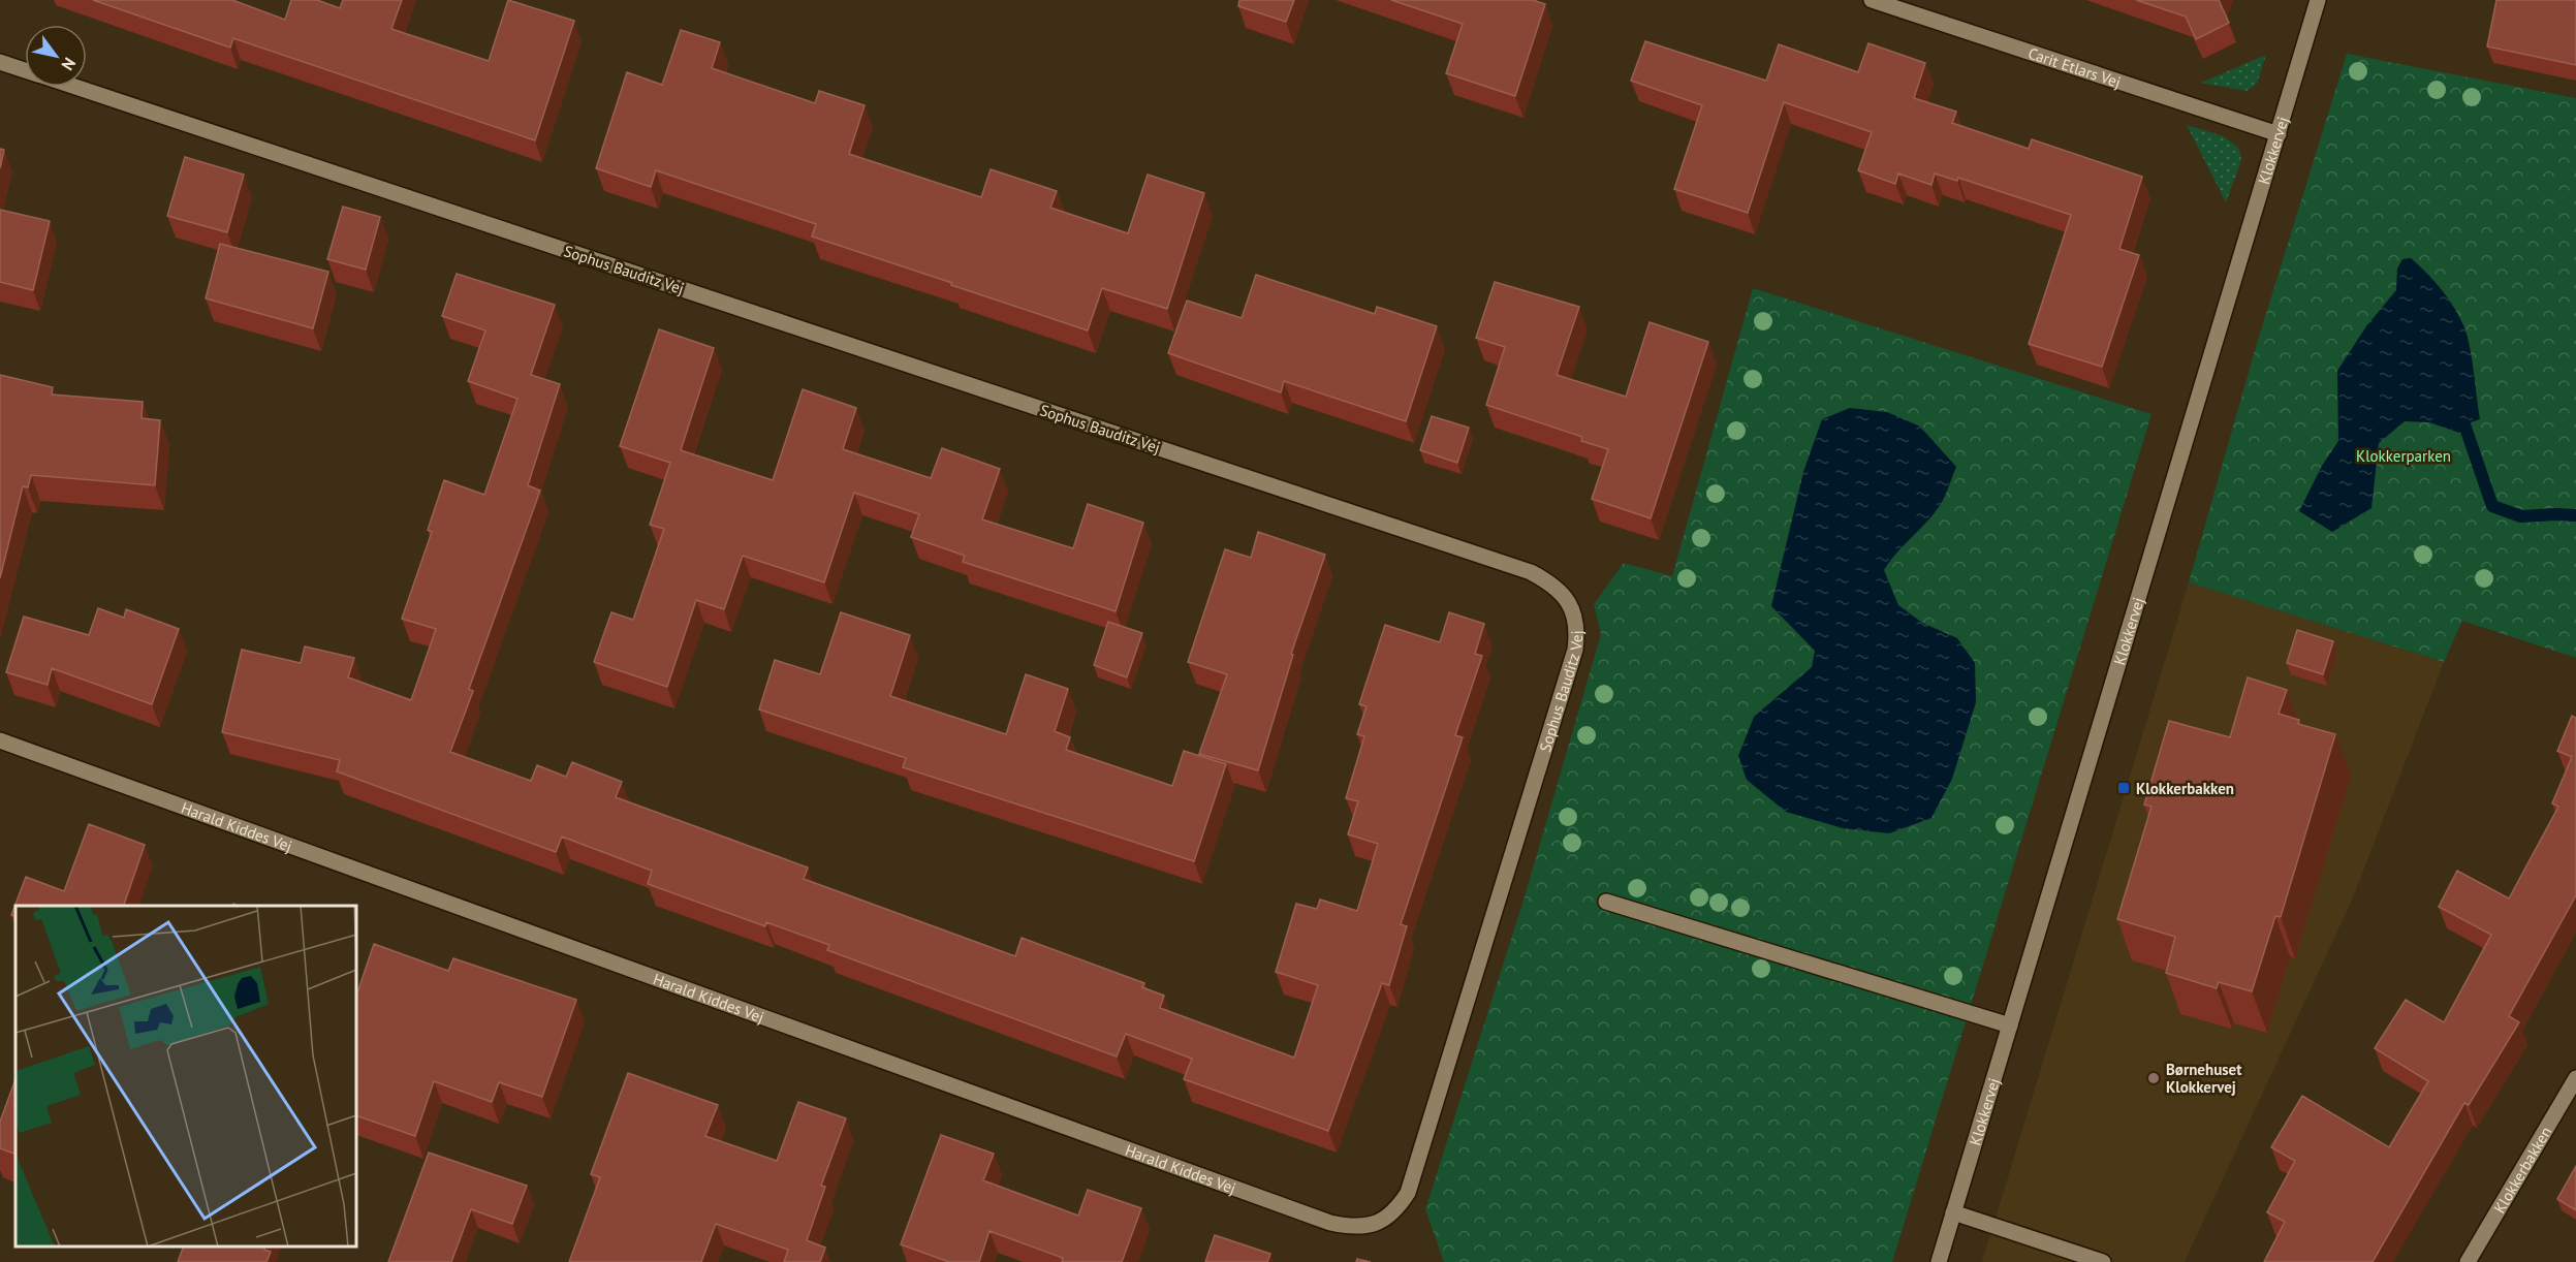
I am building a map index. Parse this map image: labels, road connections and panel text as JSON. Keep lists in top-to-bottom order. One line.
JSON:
{"streets":{"street":["Carit Etlars Vej","Klokkervej","Sophus Bauditz Vej","Harald Kiddes Vej","Klokkerbakken"]},"crossings":[["Carit Etlars Vej","Klokkervej"],["Sophus Bauditz Vej","Harald Kiddes Vej"]],"parks":["Klokkerparken"],"places":{"transit":["Klokkerbakken"],"other":["Børnehuset Klokkervej"]},"north":"bottom right"}
